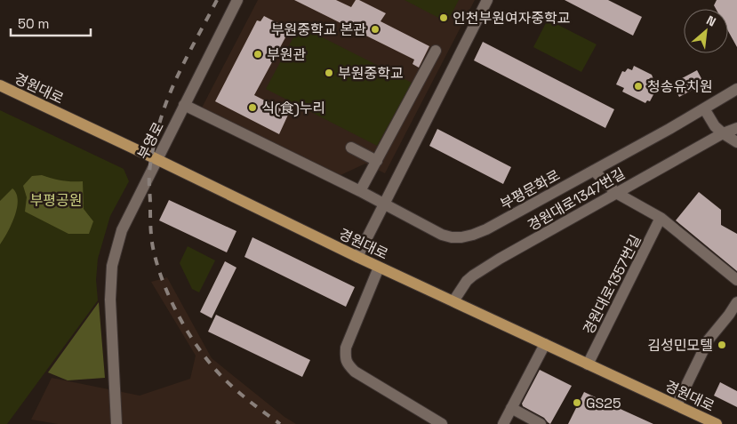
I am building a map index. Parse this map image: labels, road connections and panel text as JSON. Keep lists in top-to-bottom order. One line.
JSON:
{"streets":{"main road":["경원대로"],"street":["부영로","부평문화로","경원대로1347번길","경원대로1357번길"]},"crossings":[["경원대로","부영로"],["경원대로","경원대로1347번길"],["경원대로","경원대로1357번길"],["부영로","부평문화로"]],"parks":["부평공원"],"places":["인천부원여자중학교","부원중학교 본관","부원관","부원중학교","청송유치원","식(食)누리","김성민모텔","GS25"],"scale_bar":"50 m","north":"top right"}
